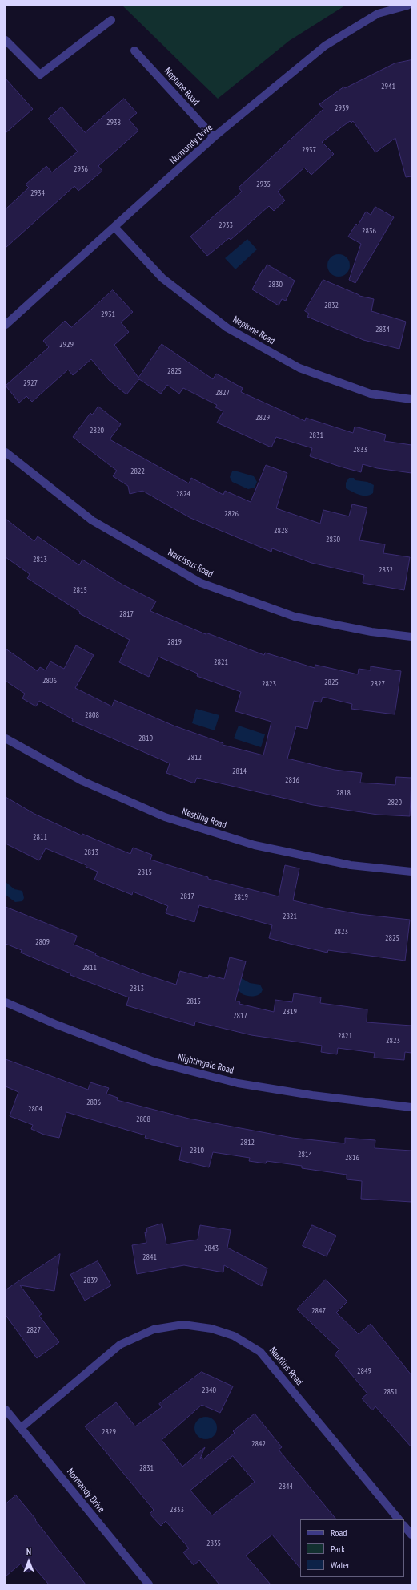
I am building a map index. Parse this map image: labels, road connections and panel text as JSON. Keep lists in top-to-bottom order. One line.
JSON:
{"streets":{"street":["Neptune Road","Normandy Drive","Narcissus Road","Nestling Road","Nightingale Road","Nautilus Road"]},"crossings":[["Neptune Road","Normandy Drive"],["Normandy Drive","Nautilus Road"]],"house_numbers":["2941","2939","2938","2937","2936","2935","2934","2933","2836","2830","2832","2931","2834","2929","2825","2927","2827","2829","2820","2831","2833","2822","2824","2826","2828","2830","2813","2832","2815","2817","2819","2821","2806","2825","2823","2827","2808","2810","2812","2814","2816","2818","2820","2811","2813","2815","2817","2819","2821","2823","2825","2809","2811","2813","2815","2819","2817","2821","2823","2806","2804","2808","2812","2810","2814","2816","2843","2841","2839","2847","2827","2849","2840","2851","2829","2842","2831","2844","2833","2835"],"legend":["Road","Park","Water"],"north":"top"}
